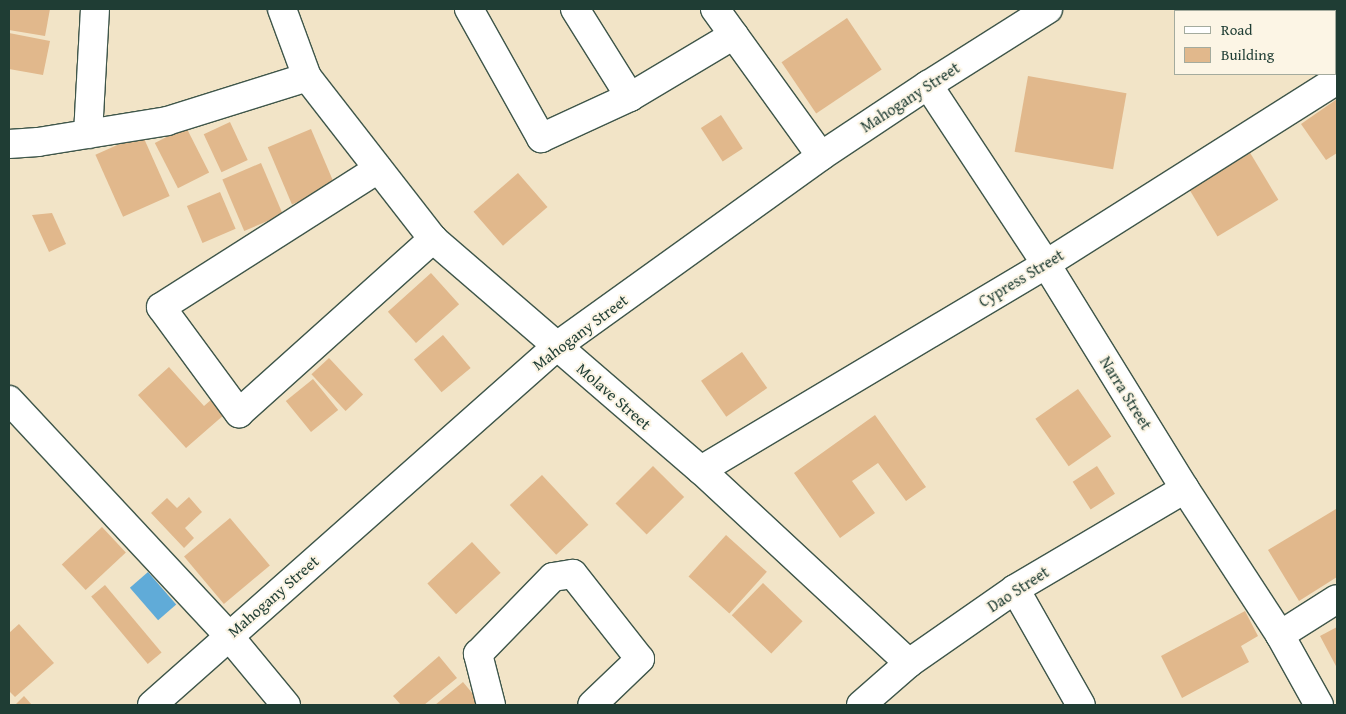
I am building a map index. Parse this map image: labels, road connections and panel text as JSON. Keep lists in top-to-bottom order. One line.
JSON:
{"streets":{"street":["Mahogany Street","Cypress Street","Narra Street","Molave Street","Dao Street"]},"crossings":[["Mahogany Street","Narra Street"],["Mahogany Street","Molave Street"],["Cypress Street","Narra Street"],["Cypress Street","Molave Street"],["Narra Street","Dao Street"],["Molave Street","Dao Street"]],"legend":["Road","Building"]}
